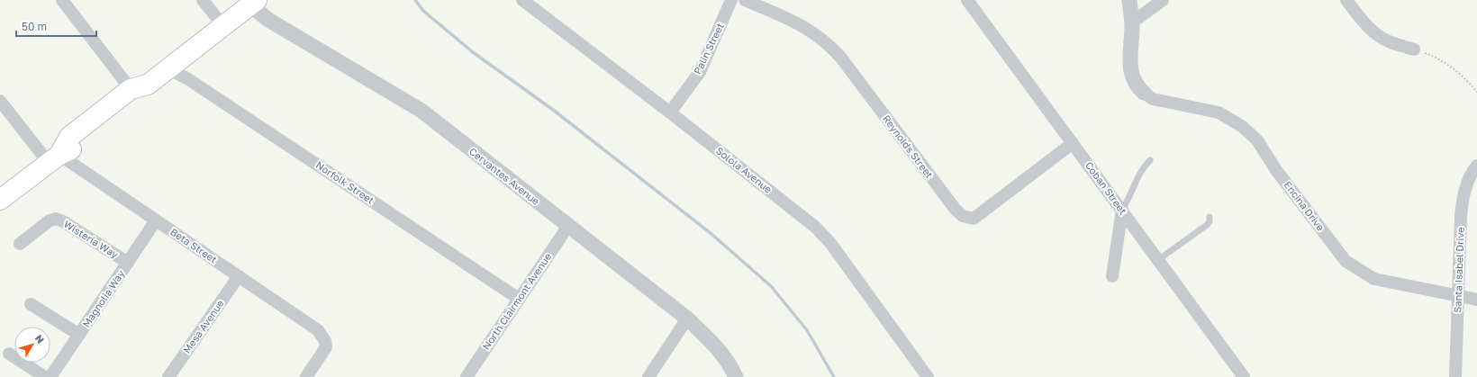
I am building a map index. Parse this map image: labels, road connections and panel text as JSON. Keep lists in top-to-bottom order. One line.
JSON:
{"streets":{"street":["Palin Street","Reynolds Street","Solola Avenue","Cervantes Avenue","Norfolk Street","Coban Street","Encina Drive","Wisteria Way","Beta Street","Santa Isabel Drive","Magnolia Way","North Clairmont Avenue","Mesa Avenue"]},"crossings":[["Palin Street","Solola Avenue"],["Reynolds Street","Coban Street"],["Cervantes Avenue","North Clairmont Avenue"],["Norfolk Street","North Clairmont Avenue"],["Encina Drive","Santa Isabel Drive"],["Wisteria Way","Magnolia Way"],["Beta Street","Magnolia Way"],["Beta Street","Mesa Avenue"]],"scale_bar":"50 m","north":"top right"}
